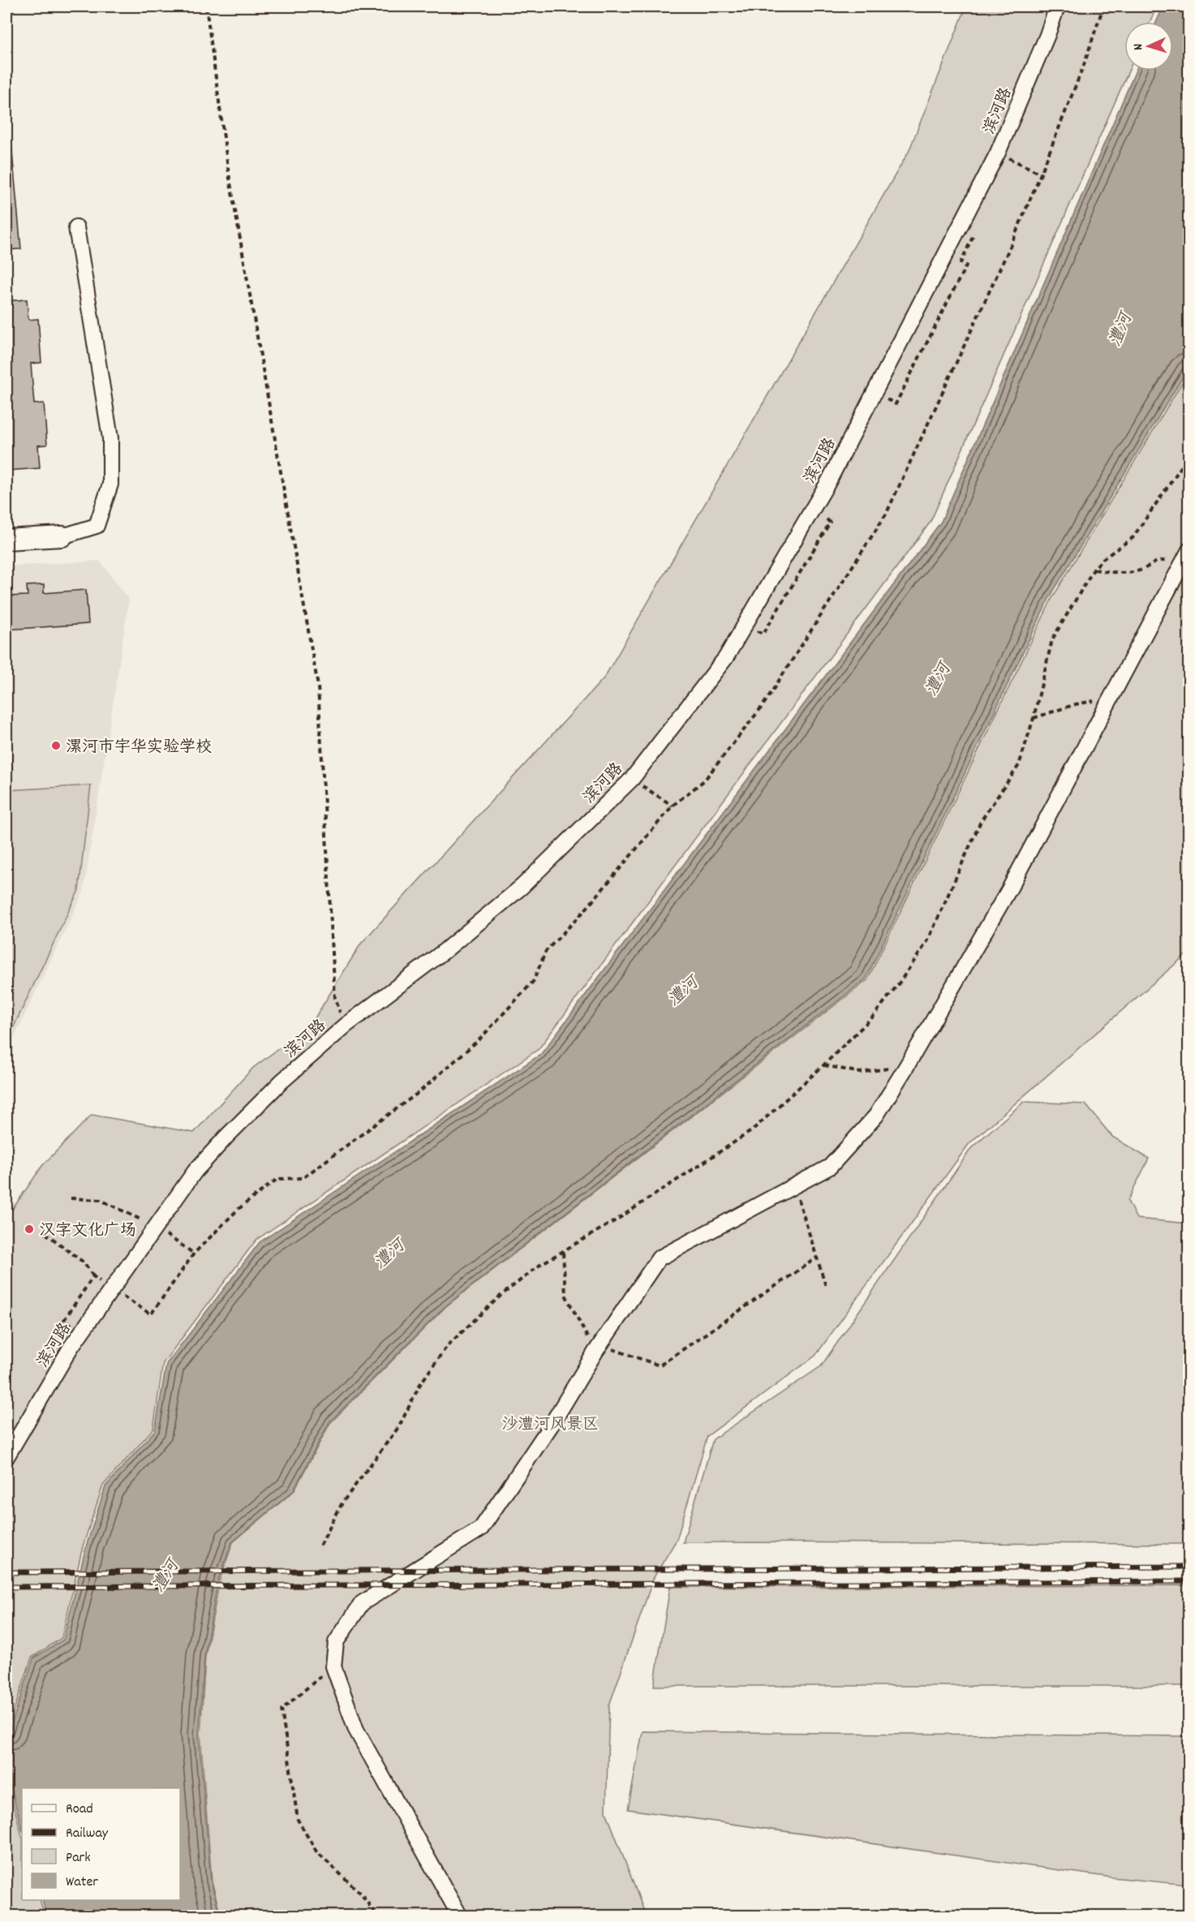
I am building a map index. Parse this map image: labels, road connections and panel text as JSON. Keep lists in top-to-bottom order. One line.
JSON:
{"streets":{"street":["滨河路"]},"water":["澧河"],"parks":["沙澧河风景区"],"places":["漯河市宇华实验学校","汉字文化广场"],"legend":["Road","Railway","Park","Water"],"north":"left"}
